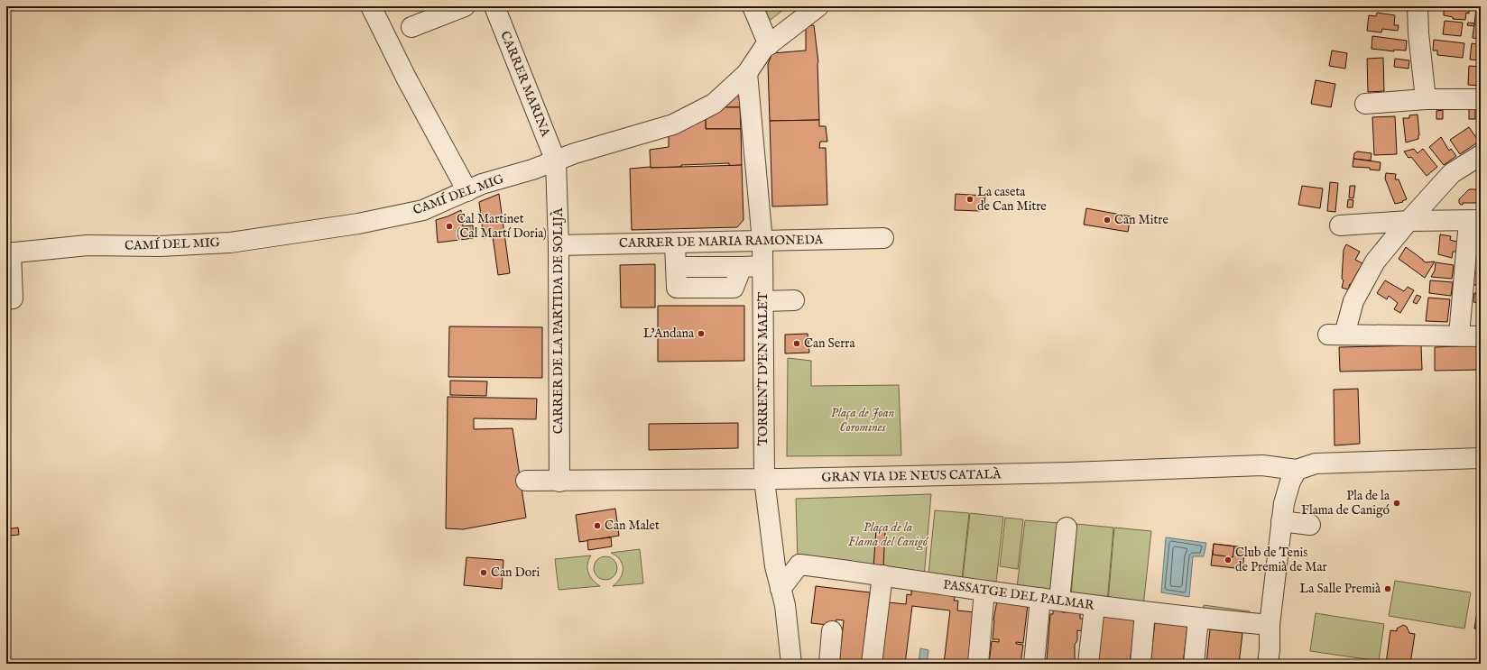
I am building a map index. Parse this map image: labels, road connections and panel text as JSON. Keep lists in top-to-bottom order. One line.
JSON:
{"streets":{"street":["CARRER MARINA","CAMÍ DEL MIG","CARRER DE MARIA RAMONEDA","CARRER DE LA PARTIDA DE SOLIJÀ","TORRENT D'EN MALET","GRAN VIA DE NEUS CATALÀ","PASSATGE DEL PALMAR"]},"crossings":[["CARRER MARINA","CAMÍ DEL MIG"],["CARRER MARINA","CARRER DE LA PARTIDA DE SOLIJÀ"],["CAMÍ DEL MIG","CARRER DE LA PARTIDA DE SOLIJÀ"],["CAMÍ DEL MIG","TORRENT D'EN MALET"],["CARRER DE MARIA RAMONEDA","CARRER DE LA PARTIDA DE SOLIJÀ"],["CARRER DE MARIA RAMONEDA","TORRENT D'EN MALET"],["CARRER DE LA PARTIDA DE SOLIJÀ","GRAN VIA DE NEUS CATALÀ"],["TORRENT D'EN MALET","GRAN VIA DE NEUS CATALÀ"],["TORRENT D'EN MALET","PASSATGE DEL PALMAR"]],"parks":["Plaça de Joan Coromines","Plaça de la Flama del Canigó"],"places":["La caseta de Can Mitre","Can Mitre","Cal Martinet (Cal Martí Doria)","L'Andana","Can Serra","Pla de la Flama de Canigó","Can Malet","Club de Tenis de Premià de Mar","Can Dori","La Salle Premià"]}
